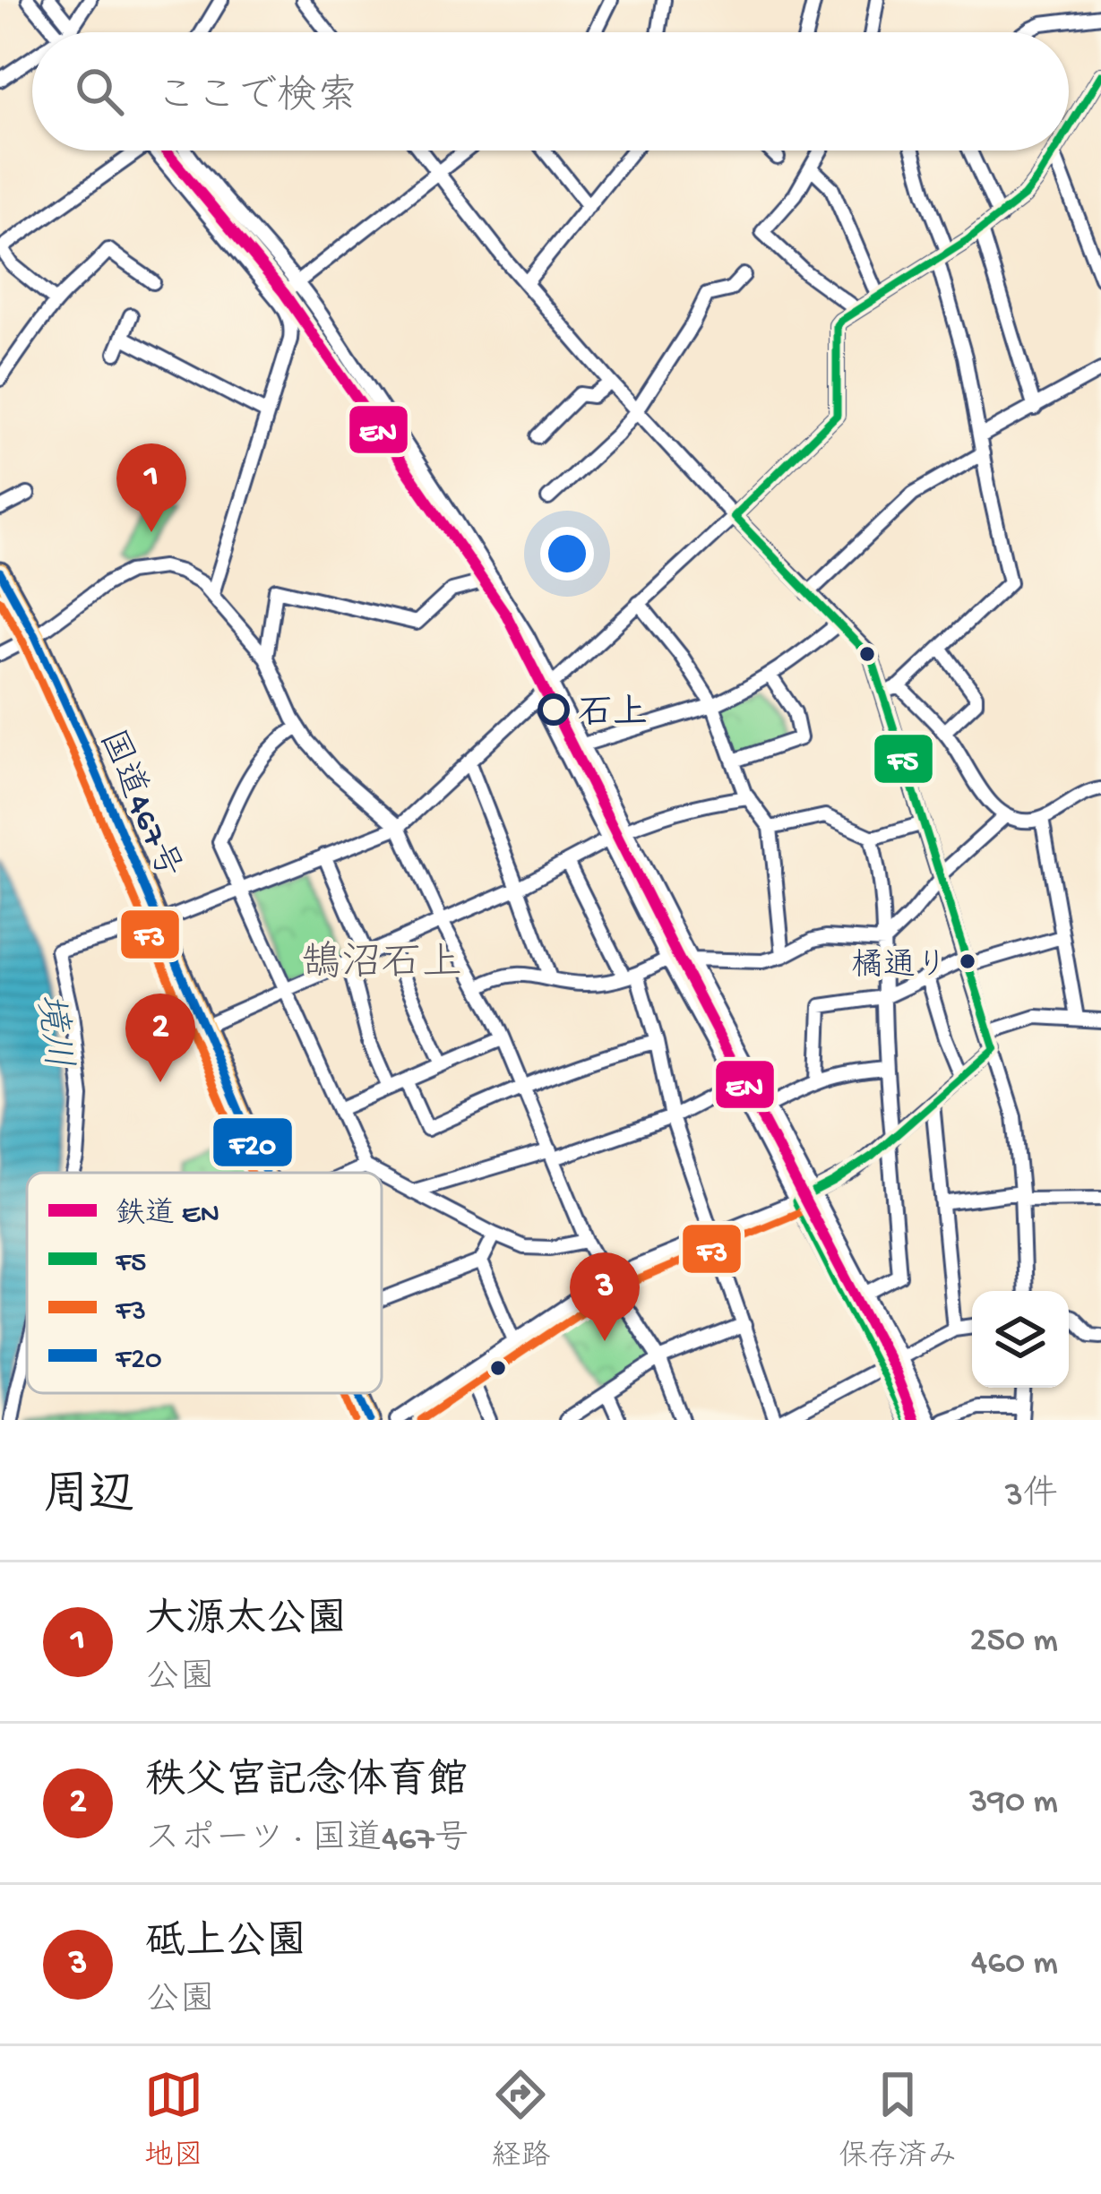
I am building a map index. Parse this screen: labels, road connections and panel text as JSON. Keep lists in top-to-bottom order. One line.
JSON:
{"streets":{"highway":["国道467号"]},"districts":["鵠沼石上"],"water":["境川"],"places":["石上","橘通り"],"lines":["transit line F5","rail line EN","transit line F20","transit line F3"],"legend":["鉄道 EN","F5","F3","F20"],"page":{"search":"ここで検索","pins":["1","2","3"],"heading":["周辺","3件"],"list":[{"mark":"1","name":"大源太公園","note":"公園","value":"250 m"},{"mark":"2","name":"秩父宮記念体育館","note":"スポーツ · 国道467号","value":"390 m"},{"mark":"3","name":"砥上公園","note":"公園","value":"460 m"}],"nav":["地図","経路","保存済み"]}}
